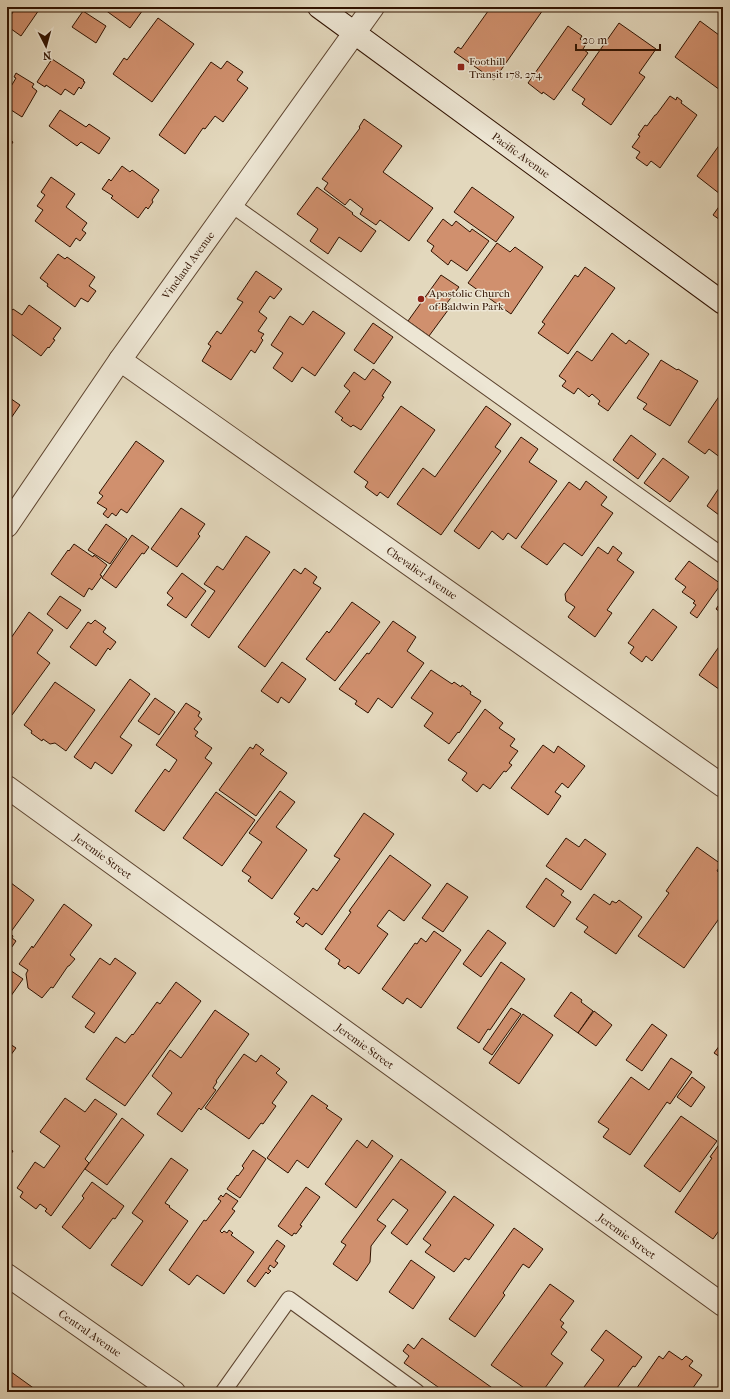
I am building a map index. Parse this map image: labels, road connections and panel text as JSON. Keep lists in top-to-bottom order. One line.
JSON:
{"streets":{"street":["Pacific Avenue","Vineland Avenue","Chevalier Avenue","Jeremie Street","Central Avenue"]},"crossings":[["Pacific Avenue","Vineland Avenue"],["Vineland Avenue","Chevalier Avenue"]],"places":{"transit":["Foothill Transit 178, 274"],"other":["Apostolic Church of Baldwin Park"]},"scale_bar":"20 m","north":"bottom"}
